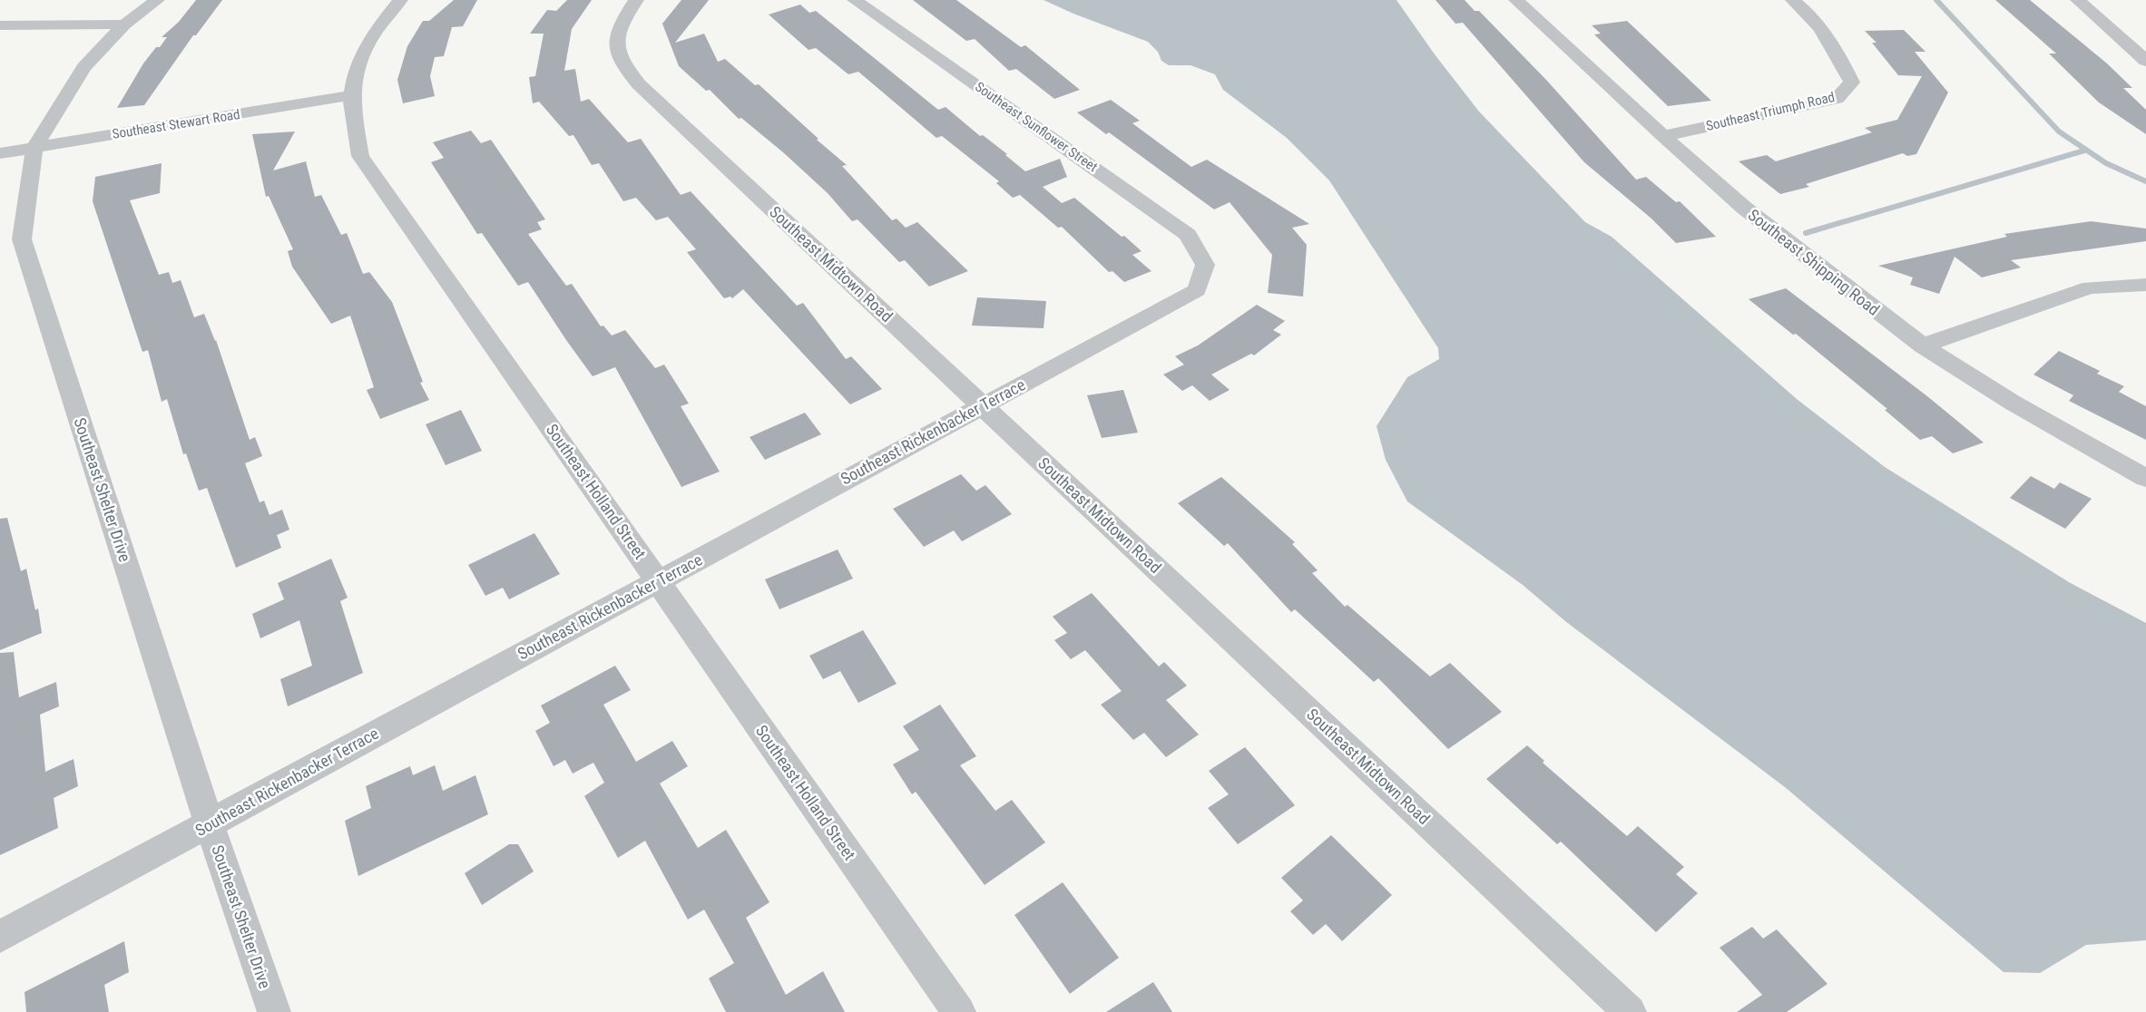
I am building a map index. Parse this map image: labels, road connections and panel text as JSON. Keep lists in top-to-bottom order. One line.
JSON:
{"streets":{"street":["Southeast Triumph Road","Southeast Stewart Road","Southeast Sunflower Street","Southeast Shipping Road","Southeast Midtown Road","Southeast Rickenbacker Terrace","Southeast Shelter Drive","Southeast Holland Street"]},"crossings":[["Southeast Triumph Road","Southeast Shipping Road"],["Southeast Stewart Road","Southeast Shelter Drive"],["Southeast Stewart Road","Southeast Holland Street"],["Southeast Sunflower Street","Southeast Rickenbacker Terrace"],["Southeast Midtown Road","Southeast Rickenbacker Terrace"],["Southeast Rickenbacker Terrace","Southeast Shelter Drive"],["Southeast Rickenbacker Terrace","Southeast Holland Street"]]}
